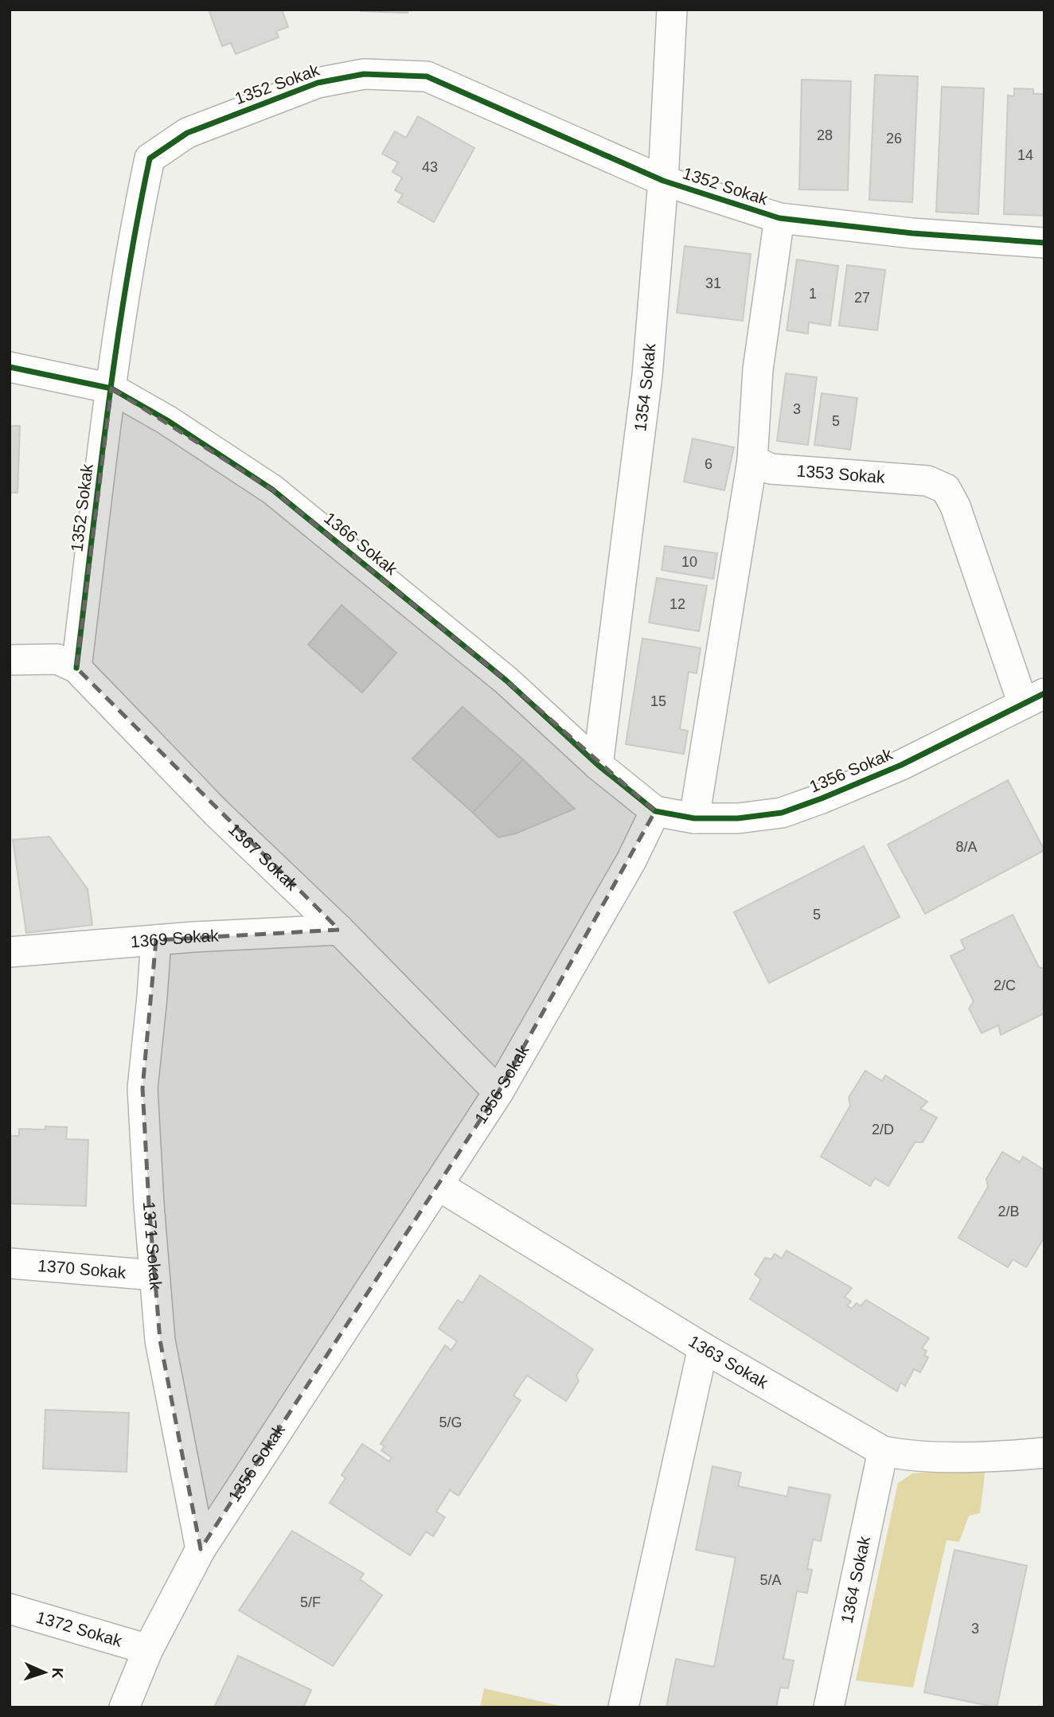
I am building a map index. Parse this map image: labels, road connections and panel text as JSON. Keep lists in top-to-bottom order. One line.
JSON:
{"streets":{"street":["1352 Sokak","1354 Sokak","1353 Sokak","1366 Sokak","1356 Sokak","1367 Sokak","1369 Sokak","1371 Sokak","1370 Sokak","1363 Sokak","1364 Sokak","1372 Sokak"]},"crossings":[["1352 Sokak","1354 Sokak"],["1352 Sokak","1366 Sokak"],["1352 Sokak","1367 Sokak"],["1354 Sokak","1366 Sokak"],["1353 Sokak","1356 Sokak"],["1366 Sokak","1356 Sokak"],["1356 Sokak","1367 Sokak"],["1356 Sokak","1371 Sokak"],["1356 Sokak","1363 Sokak"],["1356 Sokak","1372 Sokak"],["1367 Sokak","1369 Sokak"],["1369 Sokak","1371 Sokak"],["1371 Sokak","1370 Sokak"],["1363 Sokak","1364 Sokak"]],"house_numbers":["28","26","14","43","31","1","27","3","5","6","10","12","15","8/A","5","2/C","2/D","2/B","5/G","5/A","5/F","3"],"north":"right"}
